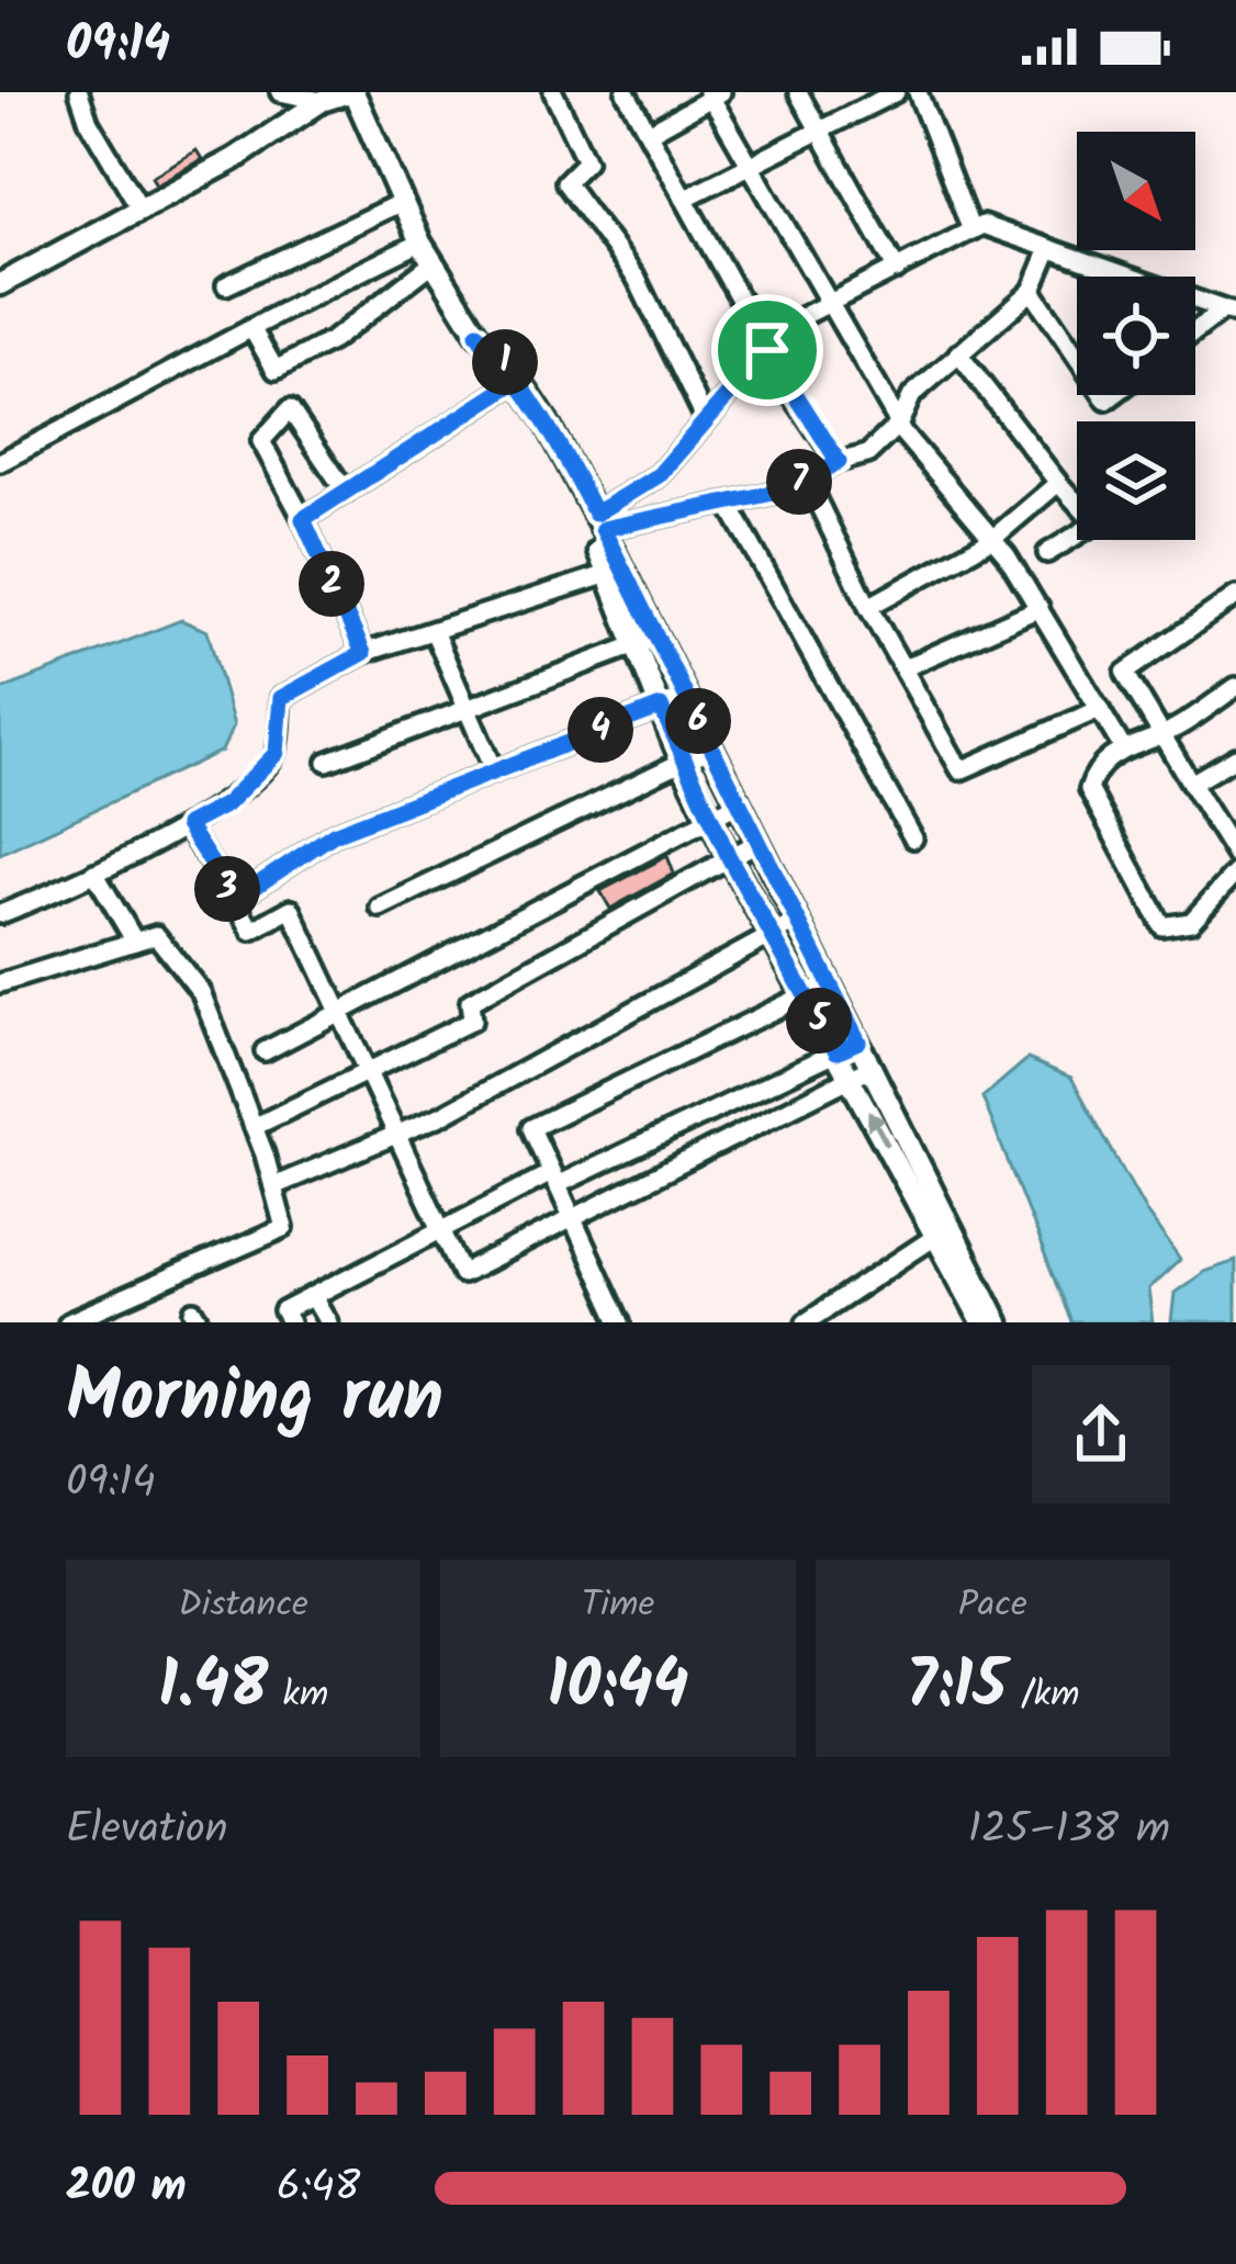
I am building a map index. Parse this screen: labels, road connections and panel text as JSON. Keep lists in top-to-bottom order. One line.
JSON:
{"north":"bottom right","page":{"status":"09:14","pins":["1","7","2","6","4","3","5"],"heading":["Morning run","09:14"],"stats":[["Distance","1.48 km"],["Time","10:44"],["Pace","7:15 /km"]],"chart":["Elevation","125–138 m"],"list":[{"name":"200 m","note":"6:48"}]}}
